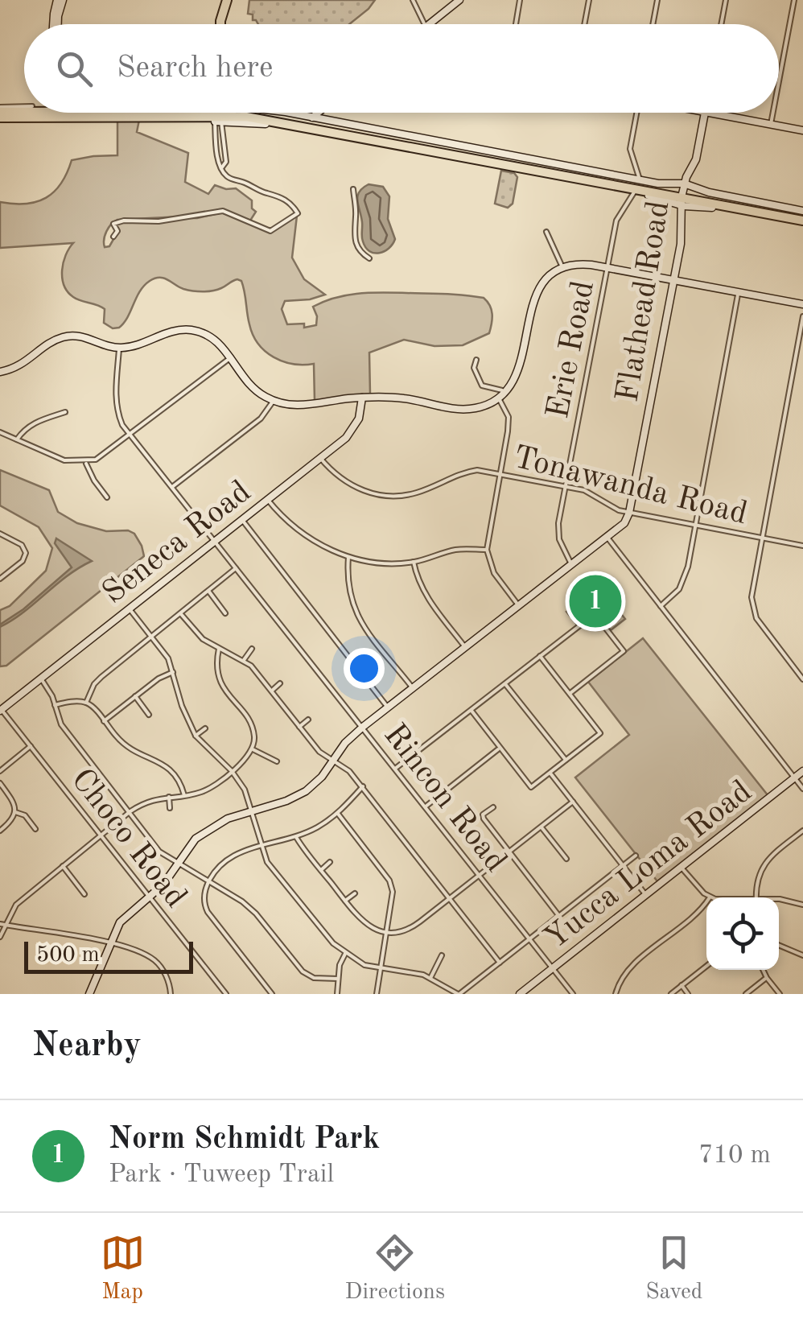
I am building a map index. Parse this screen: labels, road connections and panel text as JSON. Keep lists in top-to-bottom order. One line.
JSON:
{"streets":{"street":["Flathead Road","Erie Road","Tonawanda Road","Seneca Road","Rincon Road","Choco Road","Yucca Loma Road"]},"crossings":[["Flathead Road","Tonawanda Road"],["Erie Road","Tonawanda Road"],["Tonawanda Road","Seneca Road"],["Seneca Road","Rincon Road"],["Seneca Road","Choco Road"],["Rincon Road","Yucca Loma Road"]],"scale_bar":"500 m","page":{"search":"Search here","pins":"1","scale":"500 m","heading":"Nearby","list":[{"mark":"1","name":"Norm Schmidt Park","note":"Park · Tuweep Trail","value":"710 m"}],"nav":["Map","Directions","Saved"]}}
